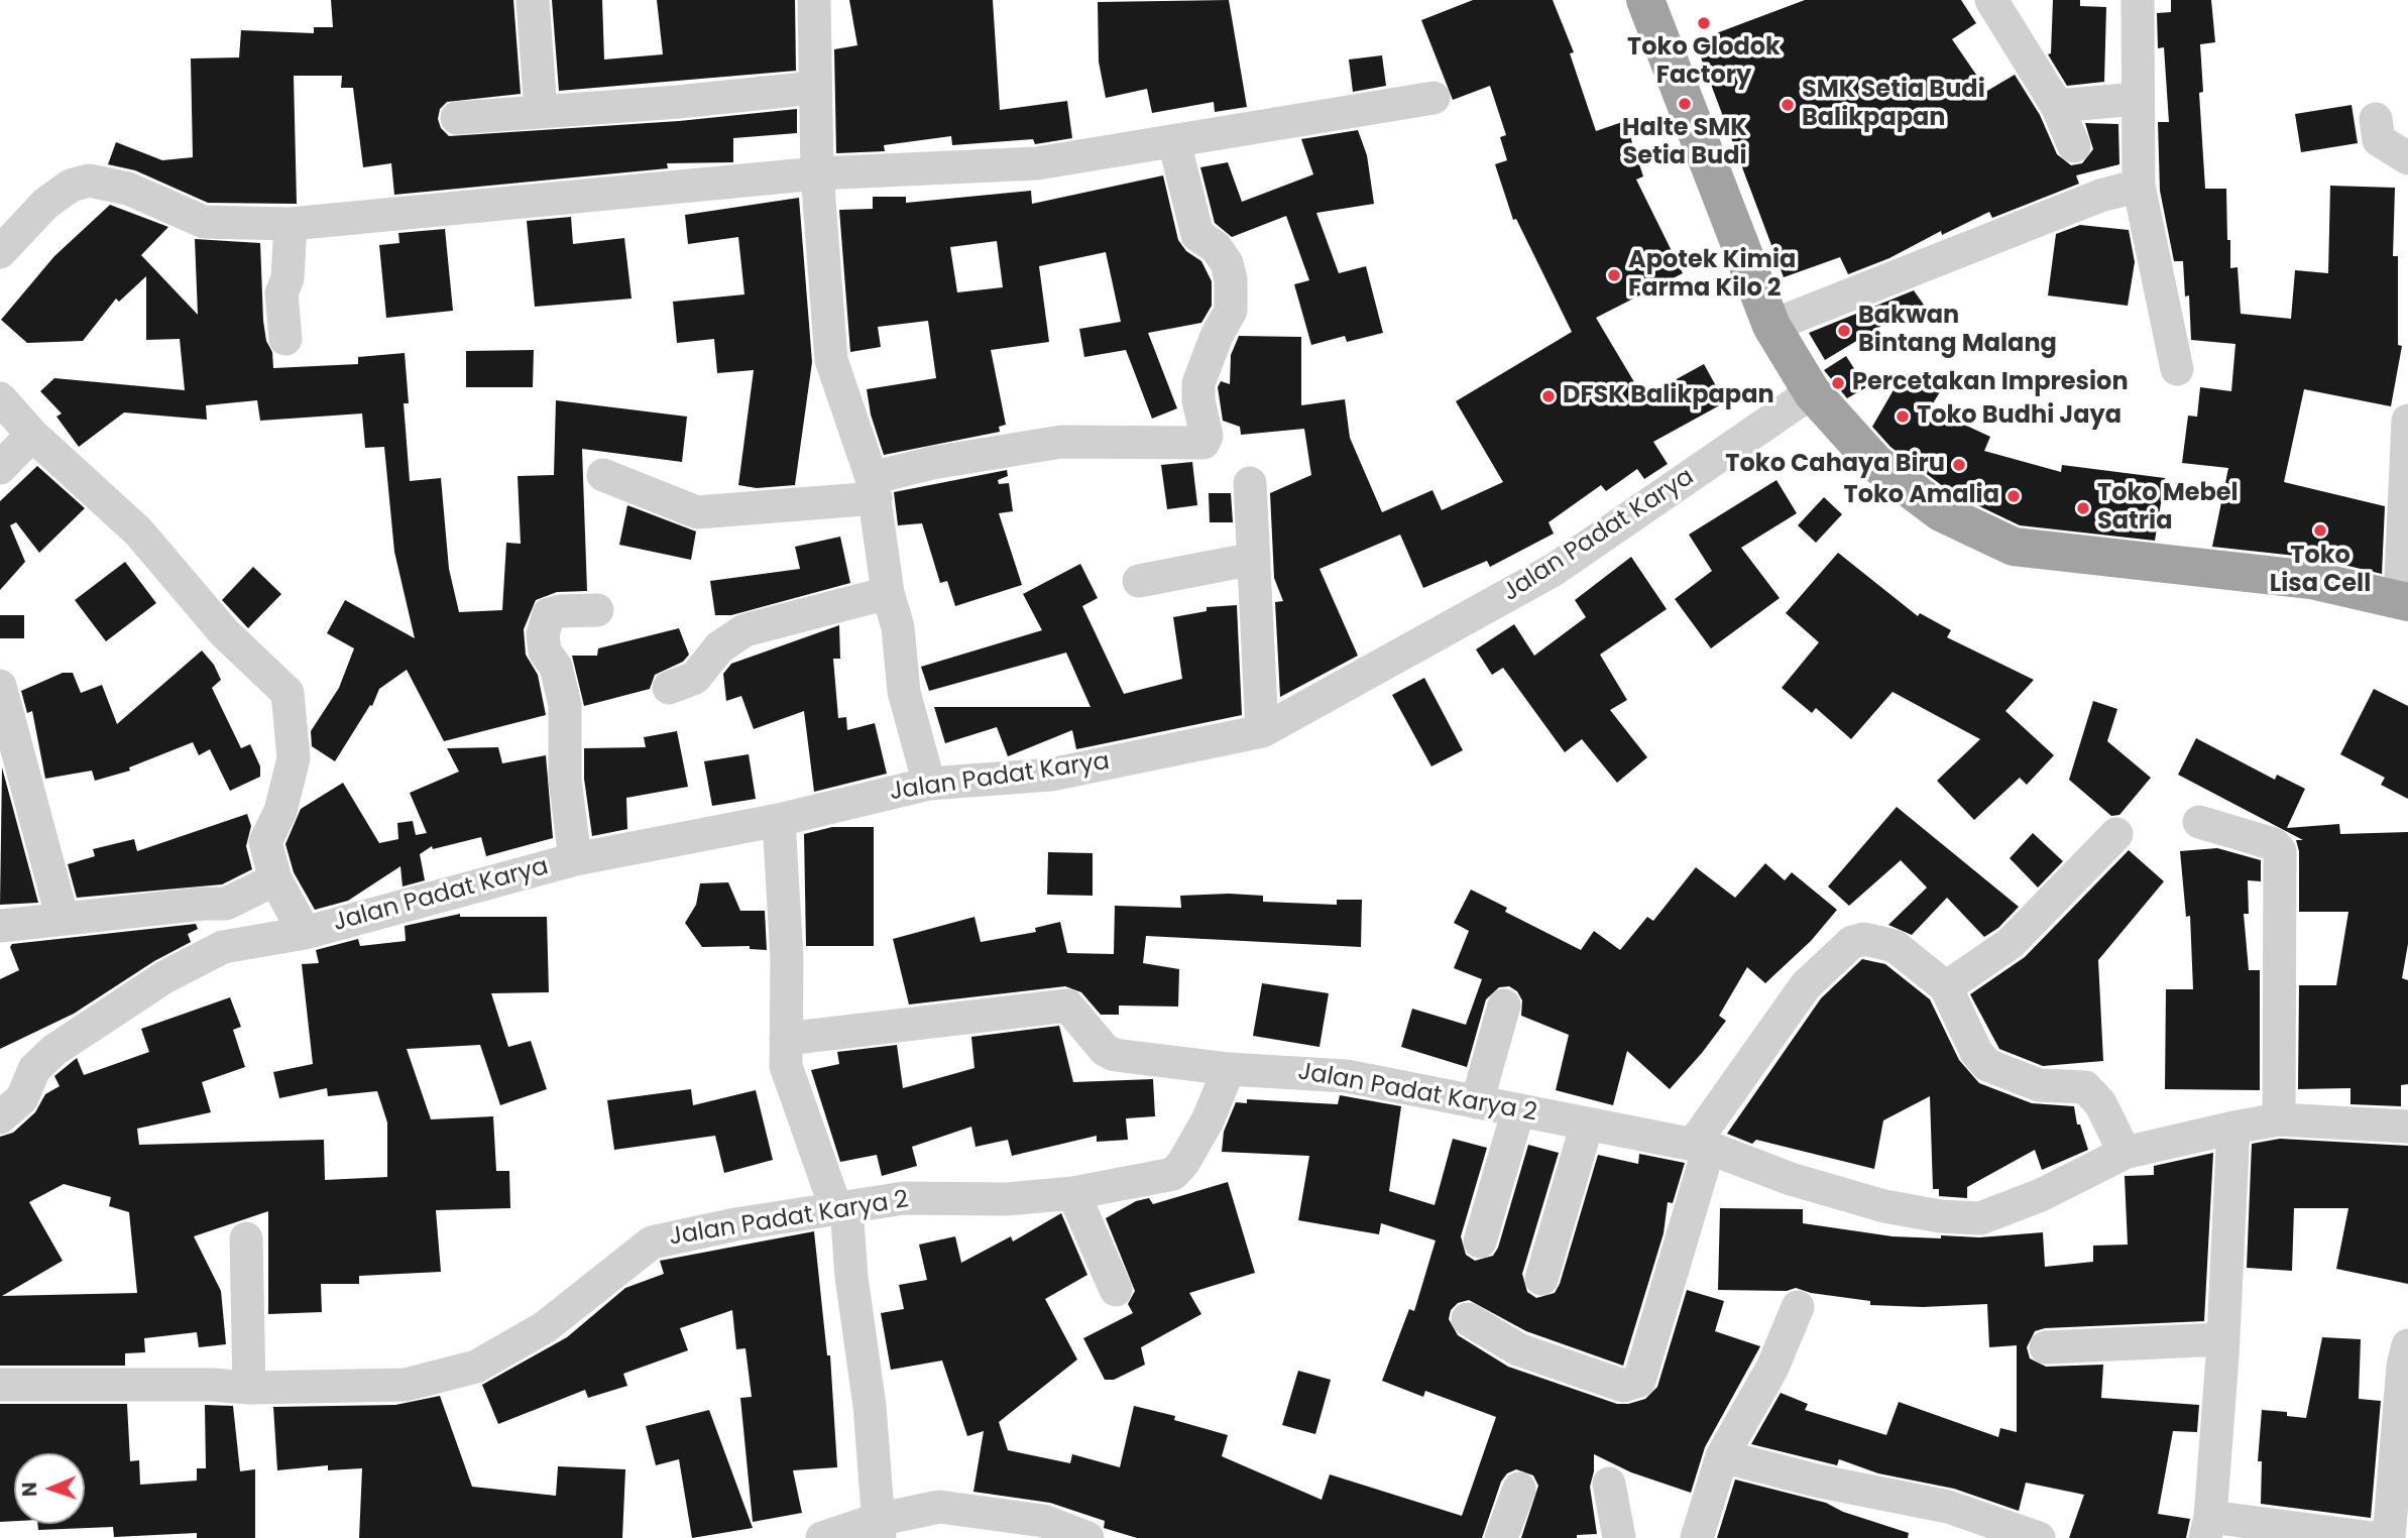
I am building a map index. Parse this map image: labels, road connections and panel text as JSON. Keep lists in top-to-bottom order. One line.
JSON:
{"streets":{"street":["Jalan Padat Karya","Jalan Padat Karya 2"]},"places":["Toko Glodok Factory","Halte SMK Setia Budi","SMK Setia Budi Balikpapan","Apotek Kimia Farma Kilo 2","Bakwan Bintang Malang","Percetakan Impresion","DFSK Balikpapan","Toko Budhi Jaya","Toko Cahaya Biru","Toko Amalia","Toko Mebel Satria","Toko Lisa Cell"],"north":"left"}
